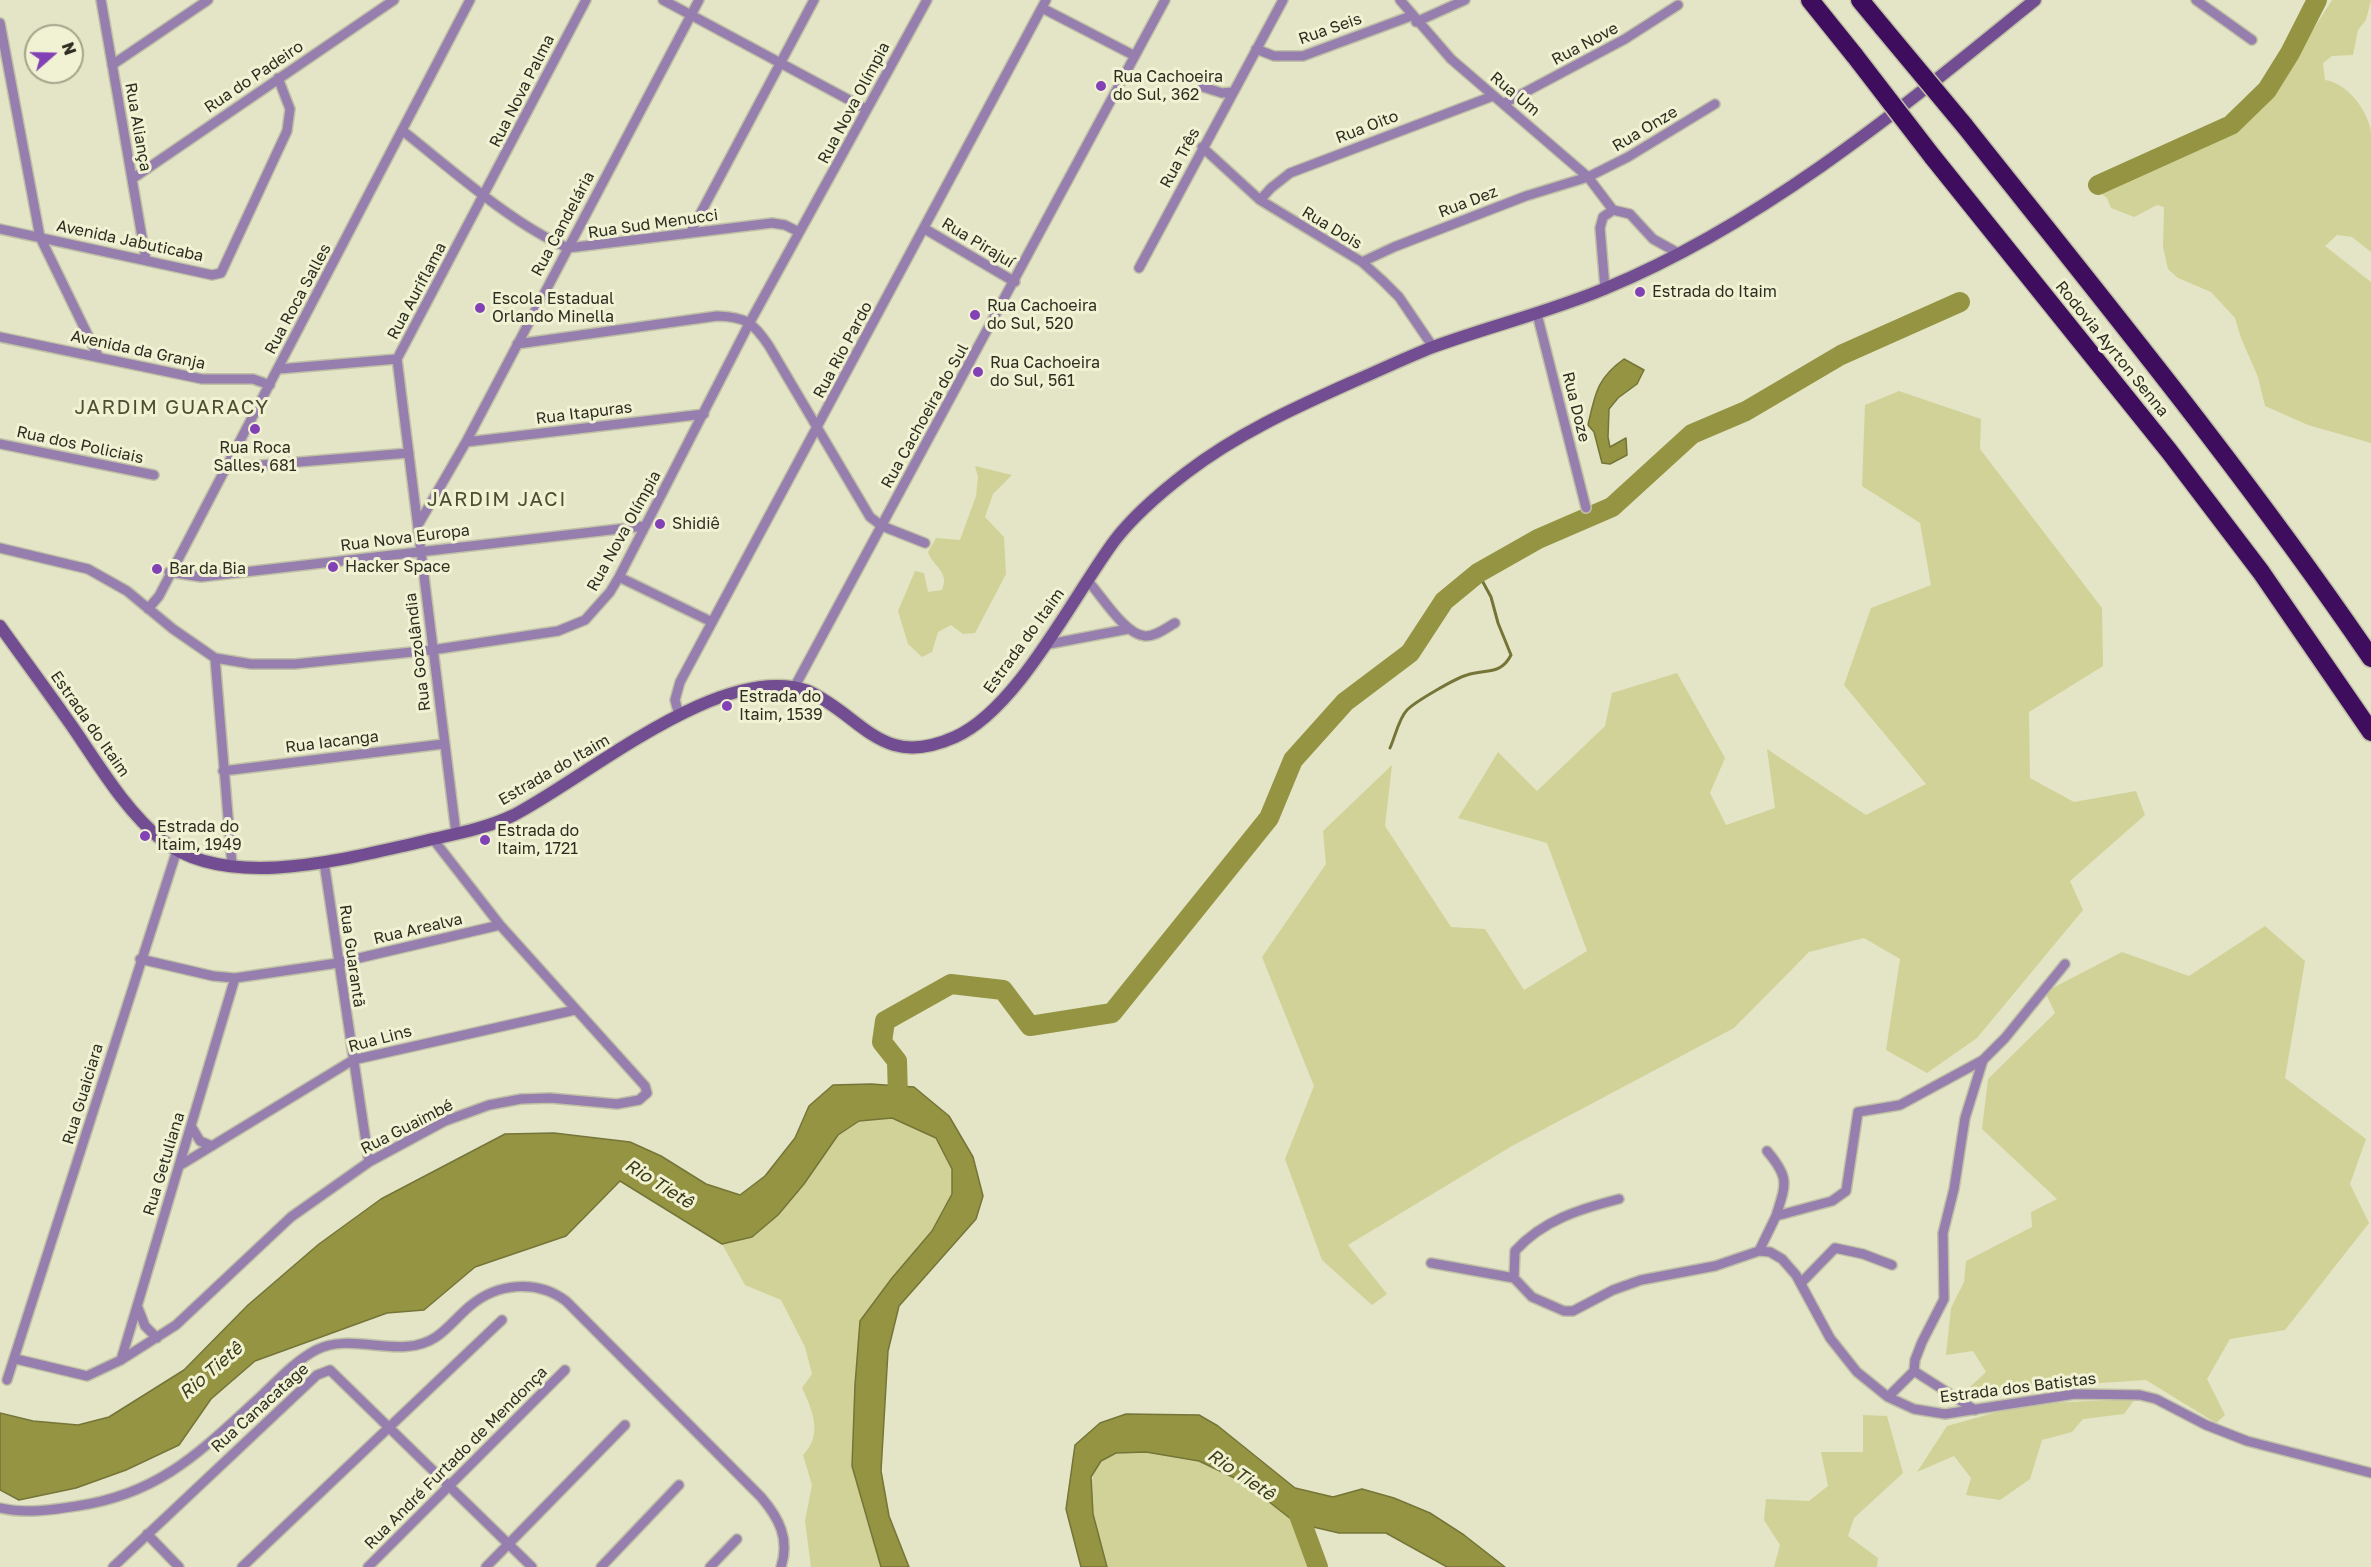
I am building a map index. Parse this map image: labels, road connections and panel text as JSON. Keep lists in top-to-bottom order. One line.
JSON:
{"streets":{"highway":["Rodovia Ayrton Senna"],"street":["Rua Seis","Rua Nove","Rua do Padeiro","Rua Nova Palma","Rua Um","Rua Nova Olímpia","Rua Aliança","Rua Oito","Rua Onze","Rua Três","Rua Dez","Rua Candelária","Rua Sud Menucci","Rua Dois","Avenida Jabuticaba","Rua Pirajuí","Rua Auriflama","Rua Roca Salles","Avenida da Granja","Rua Rio Pardo","Rua Doze","Rua Itapuras","Rua Cachoeira do Sul","Rua dos Policiais","Rua Nova Europa","Estrada do Itaim","Rua Gozolândia","Rua Iacanga","Rua Arealva","Rua Guarantã","Rua Lins","Rua Guaiciara","Rua Guaimbé","Rua Getuliana","Estrada dos Batistas","Rua Canacatage","Rua André Furtado de Mendonça"]},"crossings":[["Rua Seis","Rua Um"],["Rua Seis","Rua Três"],["Rua Nove","Rua Um"],["Rua do Padeiro","Rua Aliança"],["Rua do Padeiro","Avenida Jabuticaba"],["Rua Nova Palma","Rua Sud Menucci"],["Rua Nova Palma","Rua Auriflama"],["Rua Um","Rua Oito"],["Rua Um","Rua Onze"],["Rua Um","Rua Dez"],["Rua Um","Estrada do Itaim"],["Rua Nova Olímpia","Rua Sud Menucci"],["Rua Nova Olímpia","Rua Roca Salles"],["Rua Nova Olímpia","Rua Itapuras"],["Rua Nova Olímpia","Rua Nova Europa"],["Rua Nova Olímpia","Rua Gozolândia"],["Rua Aliança","Avenida Jabuticaba"],["Rua Oito","Rua Dois"],["Rua Onze","Rua Dez"],["Rua Três","Rua Dois"],["Rua Dez","Rua Dois"],["Rua Candelária","Rua Sud Menucci"],["Rua Candelária","Rua Itapuras"],["Rua Candelária","Rua Gozolândia"],["Rua Sud Menucci","Rua Auriflama"],["Rua Sud Menucci","Rua Roca Salles"],["Rua Dois","Estrada do Itaim"],["Rua Pirajuí","Rua Rio Pardo"],["Rua Pirajuí","Rua Cachoeira do Sul"],["Rua Auriflama","Rua Roca Salles"],["Rua Auriflama","Rua Gozolândia"],["Rua Roca Salles","Avenida da Granja"],["Rua Roca Salles","Rua Nova Europa"],["Rua Rio Pardo","Estrada do Itaim"],["Rua Doze","Estrada do Itaim"],["Rua Cachoeira do Sul","Estrada do Itaim"],["Rua Nova Europa","Rua Gozolândia"],["Estrada do Itaim","Rua Gozolândia"],["Estrada do Itaim","Rua Guarantã"],["Estrada do Itaim","Rua Guaiciara"],["Estrada do Itaim","Rua Guaimbé"],["Rua Gozolândia","Rua Iacanga"],["Rua Arealva","Rua Guarantã"],["Rua Arealva","Rua Guaiciara"],["Rua Arealva","Rua Guaimbé"],["Rua Arealva","Rua Getuliana"],["Rua Guarantã","Rua Lins"],["Rua Guarantã","Rua Guaimbé"],["Rua Lins","Rua Guaimbé"],["Rua Lins","Rua Getuliana"],["Rua Guaiciara","Rua Guaimbé"],["Rua Guaimbé","Rua Getuliana"],["Rua Canacatage","Rua André Furtado de Mendonça"]],"districts":["JARDIM GUARACY","JARDIM JACI"],"water":["Rio Tietê"],"places":["Rua Cachoeira do Sul, 362","Estrada do Itaim","Escola Estadual Orlando Minella","Rua Cachoeira do Sul, 520","Rua Cachoeira do Sul, 561","Rua Roca Salles, 681","Shidiê","Hacker Space","Bar da Bia","Estrada do Itaim, 1539","Estrada do Itaim, 1949","Estrada do Itaim, 1721"],"north":"right"}
